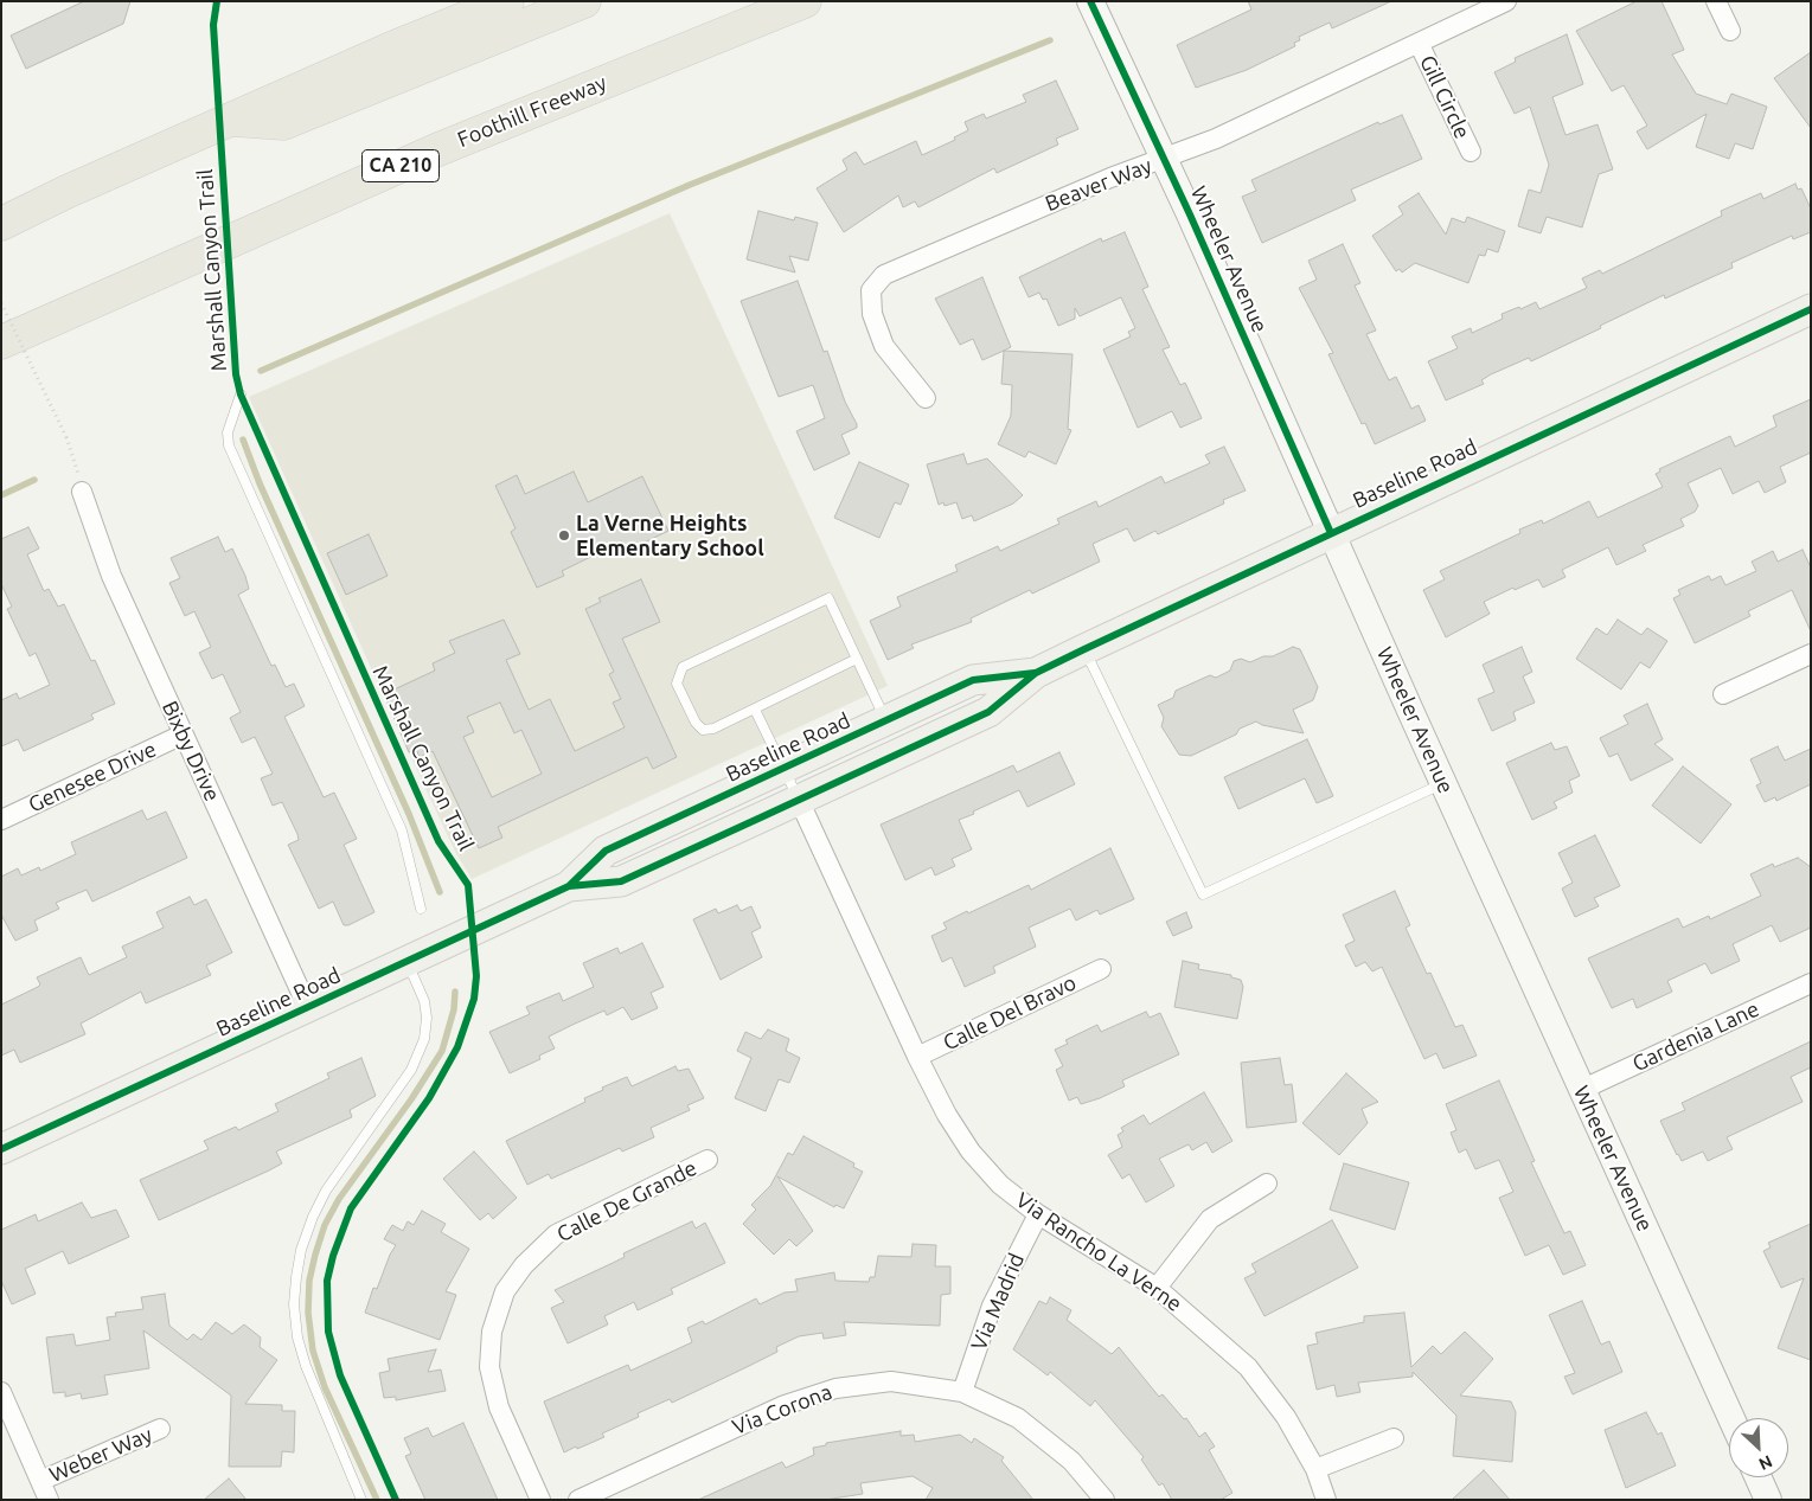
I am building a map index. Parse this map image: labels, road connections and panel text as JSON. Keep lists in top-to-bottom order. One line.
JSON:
{"streets":{"highway":["Foothill Freeway","CA 210"],"main road":["Wheeler Avenue","Baseline Road"],"street":["Gill Circle","Beaver Way","Bixby Drive","Genesee Drive","Calle Del Bravo","Gardenia Lane","Calle De Grande","Via Rancho La Verne","Via Madrid","Via Corona","Weber Way"],"cycle path":["Marshall Canyon Trail"]},"crossings":[["Gill Circle","Beaver Way"],["Beaver Way","Wheeler Avenue"],["Wheeler Avenue","Baseline Road"],["Wheeler Avenue","Gardenia Lane"],["Baseline Road","Bixby Drive"],["Baseline Road","Via Rancho La Verne"],["Bixby Drive","Genesee Drive"],["Calle Del Bravo","Via Rancho La Verne"],["Via Rancho La Verne","Via Madrid"],["Via Madrid","Via Corona"]],"places":["La Verne Heights Elementary School"],"north":"bottom right"}
